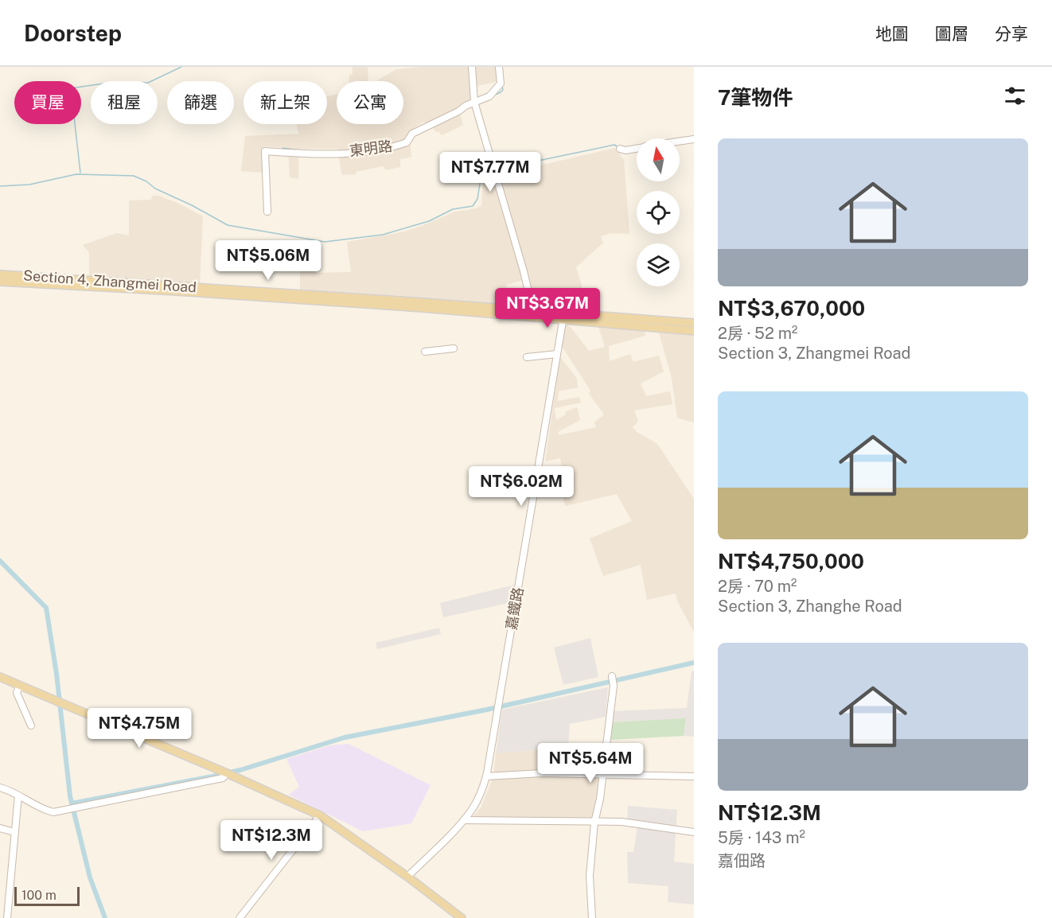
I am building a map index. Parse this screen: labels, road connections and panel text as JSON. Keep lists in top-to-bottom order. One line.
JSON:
{"streets":{"main road":["Section 4, Zhangmei Road"],"street":["東明路","嘉鐵路"]},"scale_bar":"100 m","north":"top","page":{"header":"Doorstep","nav":["地圖","圖層","分享"],"heading":"7筆物件","chip":["買屋","租屋","篩選","新上架","公寓"],"list":[{"name":"NT$3,670,000","note":"2房 · 52 m² · Section 3, Zhangmei Road"},{"name":"NT$4,750,000","note":"2房 · 70 m² · Section 3, Zhanghe Road"},{"name":"NT$12.3M","note":"5房 · 143 m² · 嘉佃路"}],"price":["NT$7.77M","NT$5.06M","NT$3.67M","NT$6.02M","NT$4.75M","NT$5.64M","NT$12.3M"],"scale":"100 m"}}
